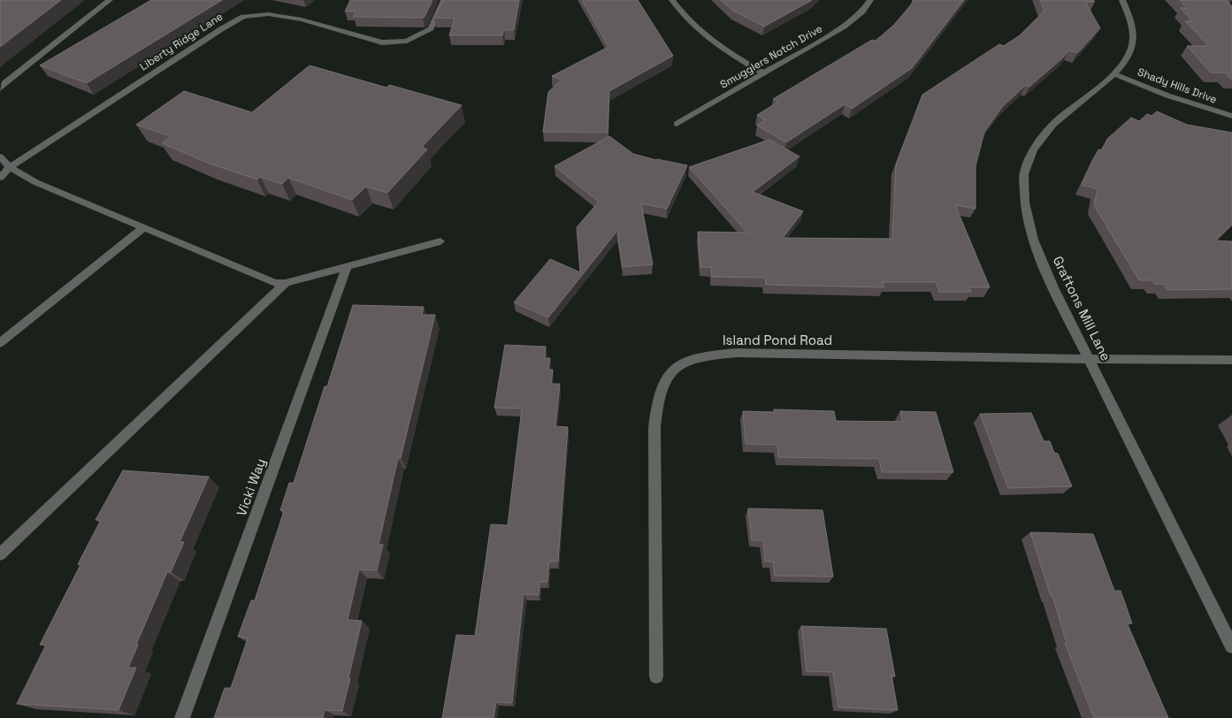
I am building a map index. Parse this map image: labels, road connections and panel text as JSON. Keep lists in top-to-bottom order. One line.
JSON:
{"streets":{"street":["Liberty Ridge Lane","Smugglers Notch Drive","Shady Hills Drive","Graftons Mill Lane","Island Pond Road","Vicki Way"]},"crossings":[["Shady Hills Drive","Graftons Mill Lane"],["Graftons Mill Lane","Island Pond Road"]]}
